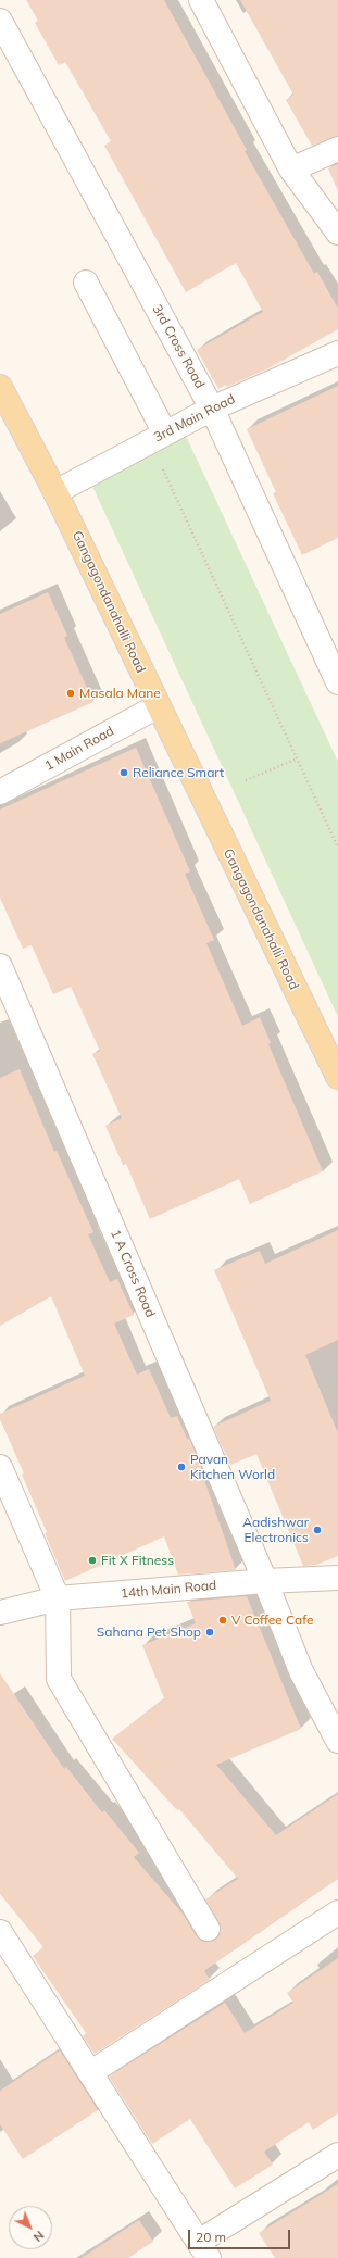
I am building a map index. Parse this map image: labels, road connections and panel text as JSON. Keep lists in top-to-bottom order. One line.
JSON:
{"streets":{"main road":["Gangagondanahalli Road"],"street":["3rd Cross Road","3rd Main Road","1 Main Road","1 A Cross Road","14th Main Road"]},"crossings":[["3rd Cross Road","3rd Main Road"],["3rd Main Road","Gangagondanahalli Road"],["Gangagondanahalli Road","1 Main Road"],["1 A Cross Road","14th Main Road"]],"places":["Masala Mane","Reliance Smart","Pavan Kitchen World","Aadishwar Electronics","Fit X Fitness","V Coffee Cafe","Sahana Pet Shop"],"scale_bar":"20 m","north":"bottom right"}
